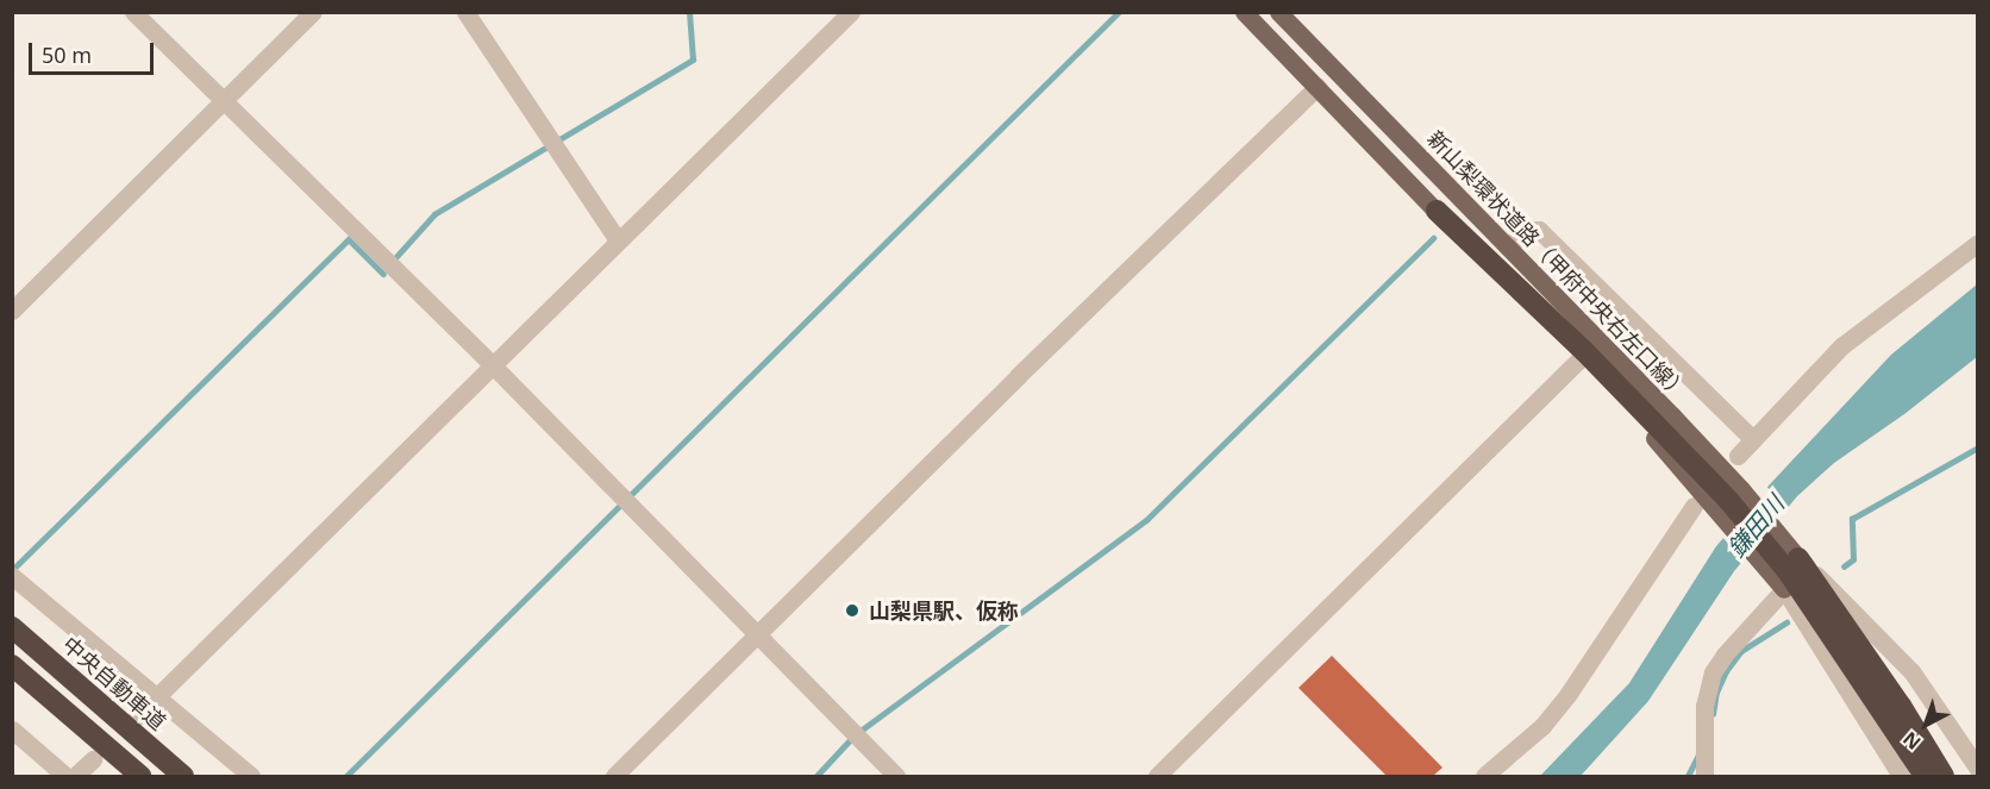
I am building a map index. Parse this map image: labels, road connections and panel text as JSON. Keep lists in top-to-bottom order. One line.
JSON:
{"streets":{"highway":["中央自動車道"],"main road":["新山梨環状道路（甲府中央右左口線）"]},"water":["鎌田川"],"places":["山梨県駅、仮称"],"scale_bar":"50 m","north":"bottom left"}
